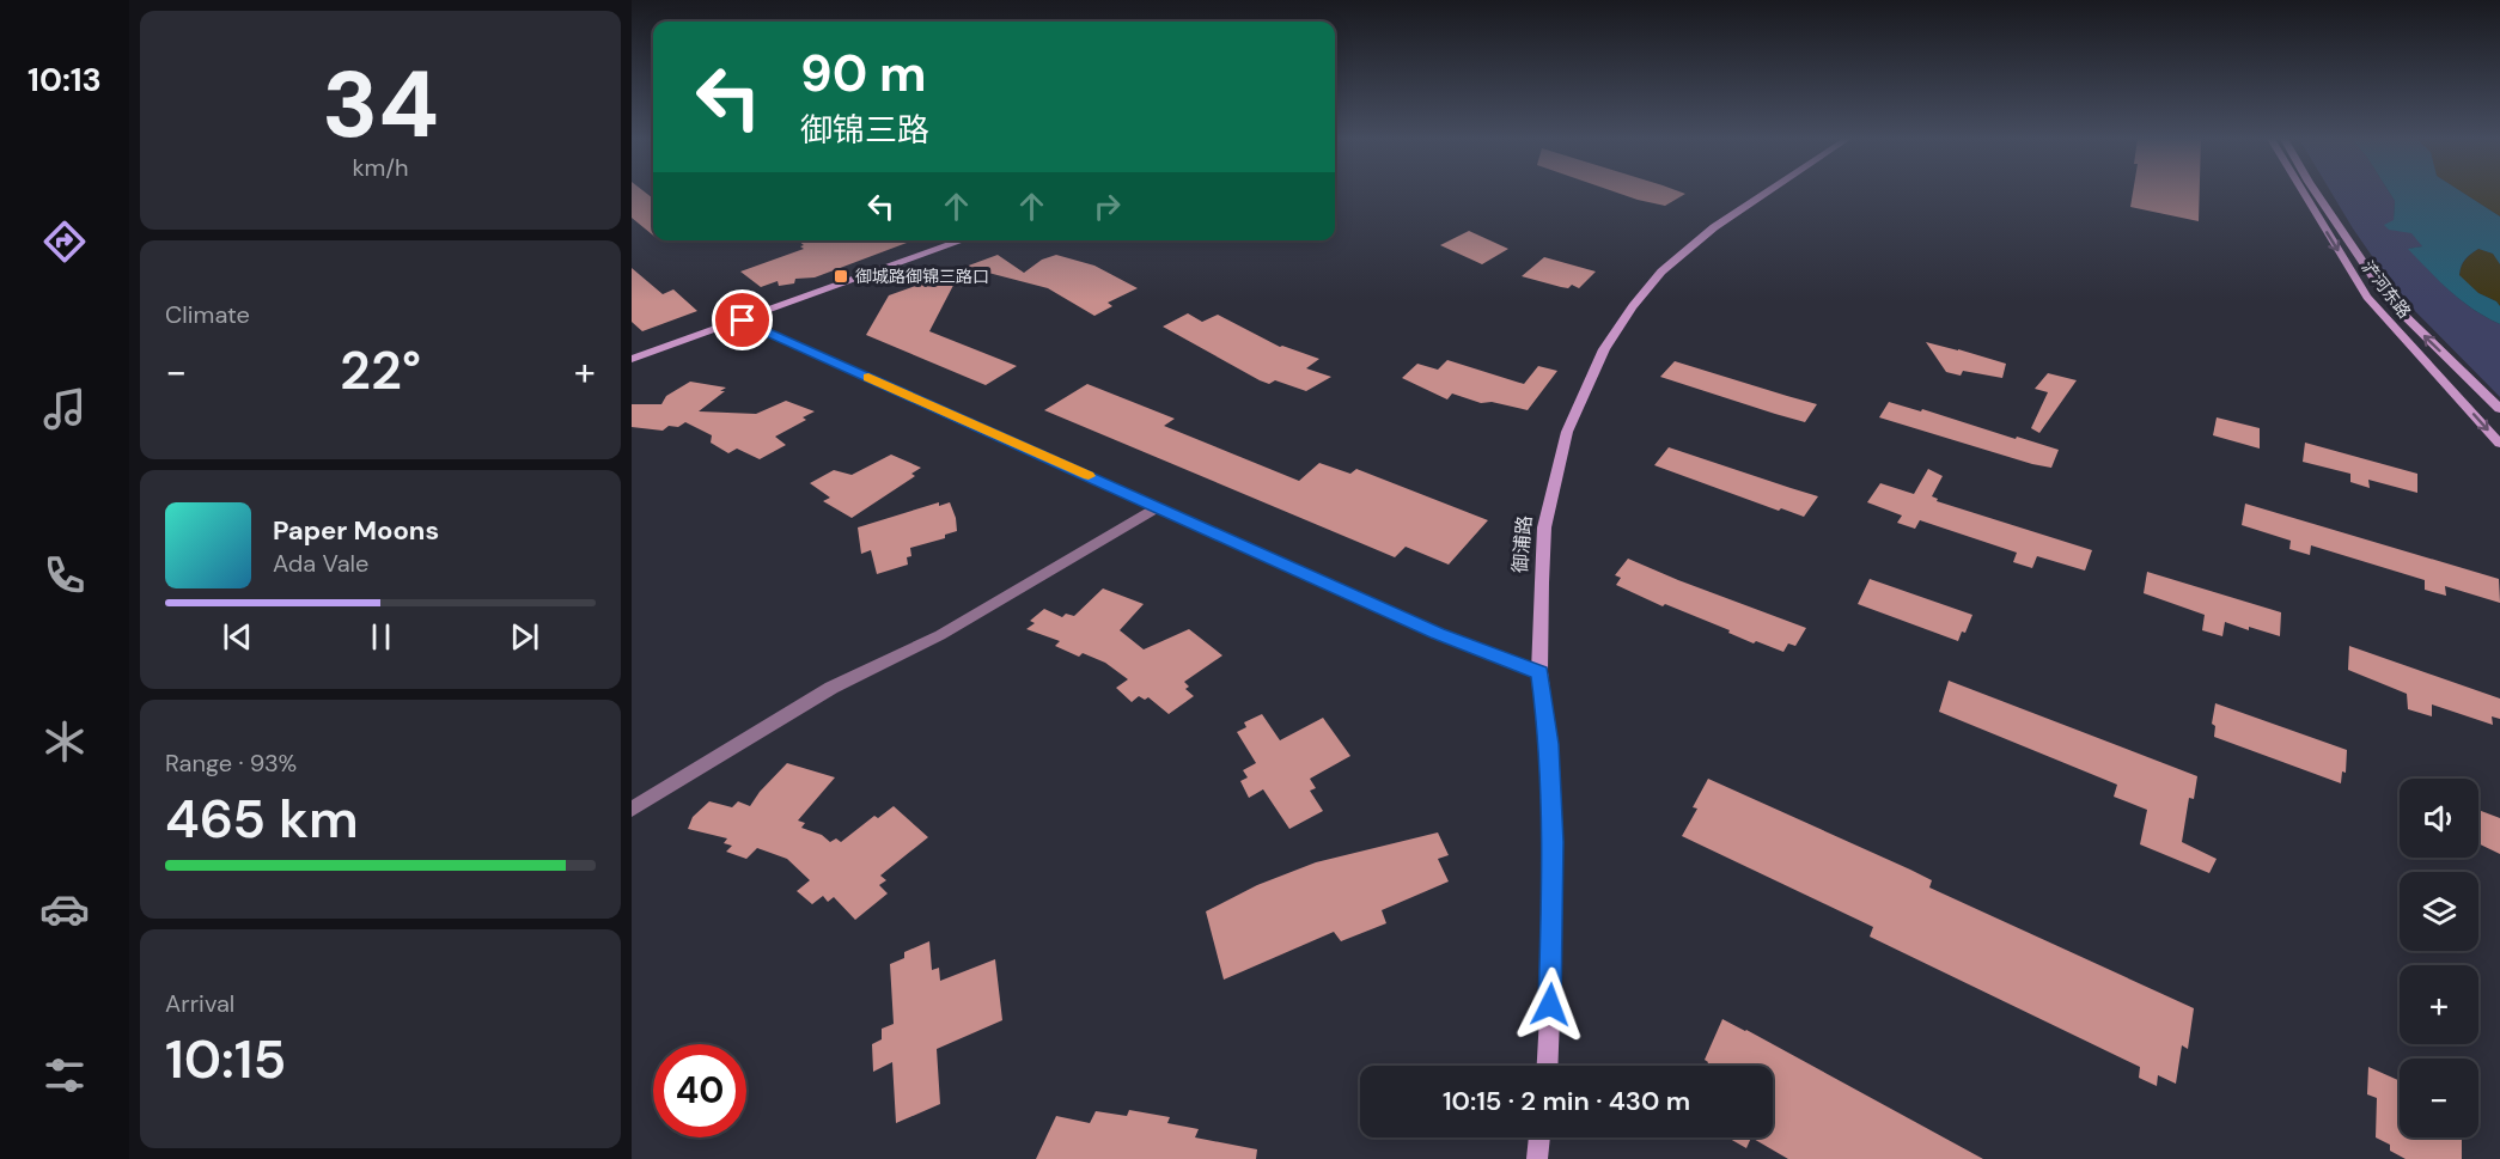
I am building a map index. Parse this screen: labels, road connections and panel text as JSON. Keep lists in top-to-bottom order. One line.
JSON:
{"streets":{"street":["浐河东路","御浦路"]},"places":{"transit":["御城路御锦三路口"]},"page":{"tabs":"10:13","tile":[["34","km/h"],"Climate",["Range · 93%","465 km"],["Arrival","10:15"]],"turn":["90 m","御锦三路"],"heat":["−","22°","+"],"song":["Paper Moons","Ada Vale"],"map_buttons":["+","−"],"limit":"40","trip":"10:15 · 2 min · 430 m"}}
